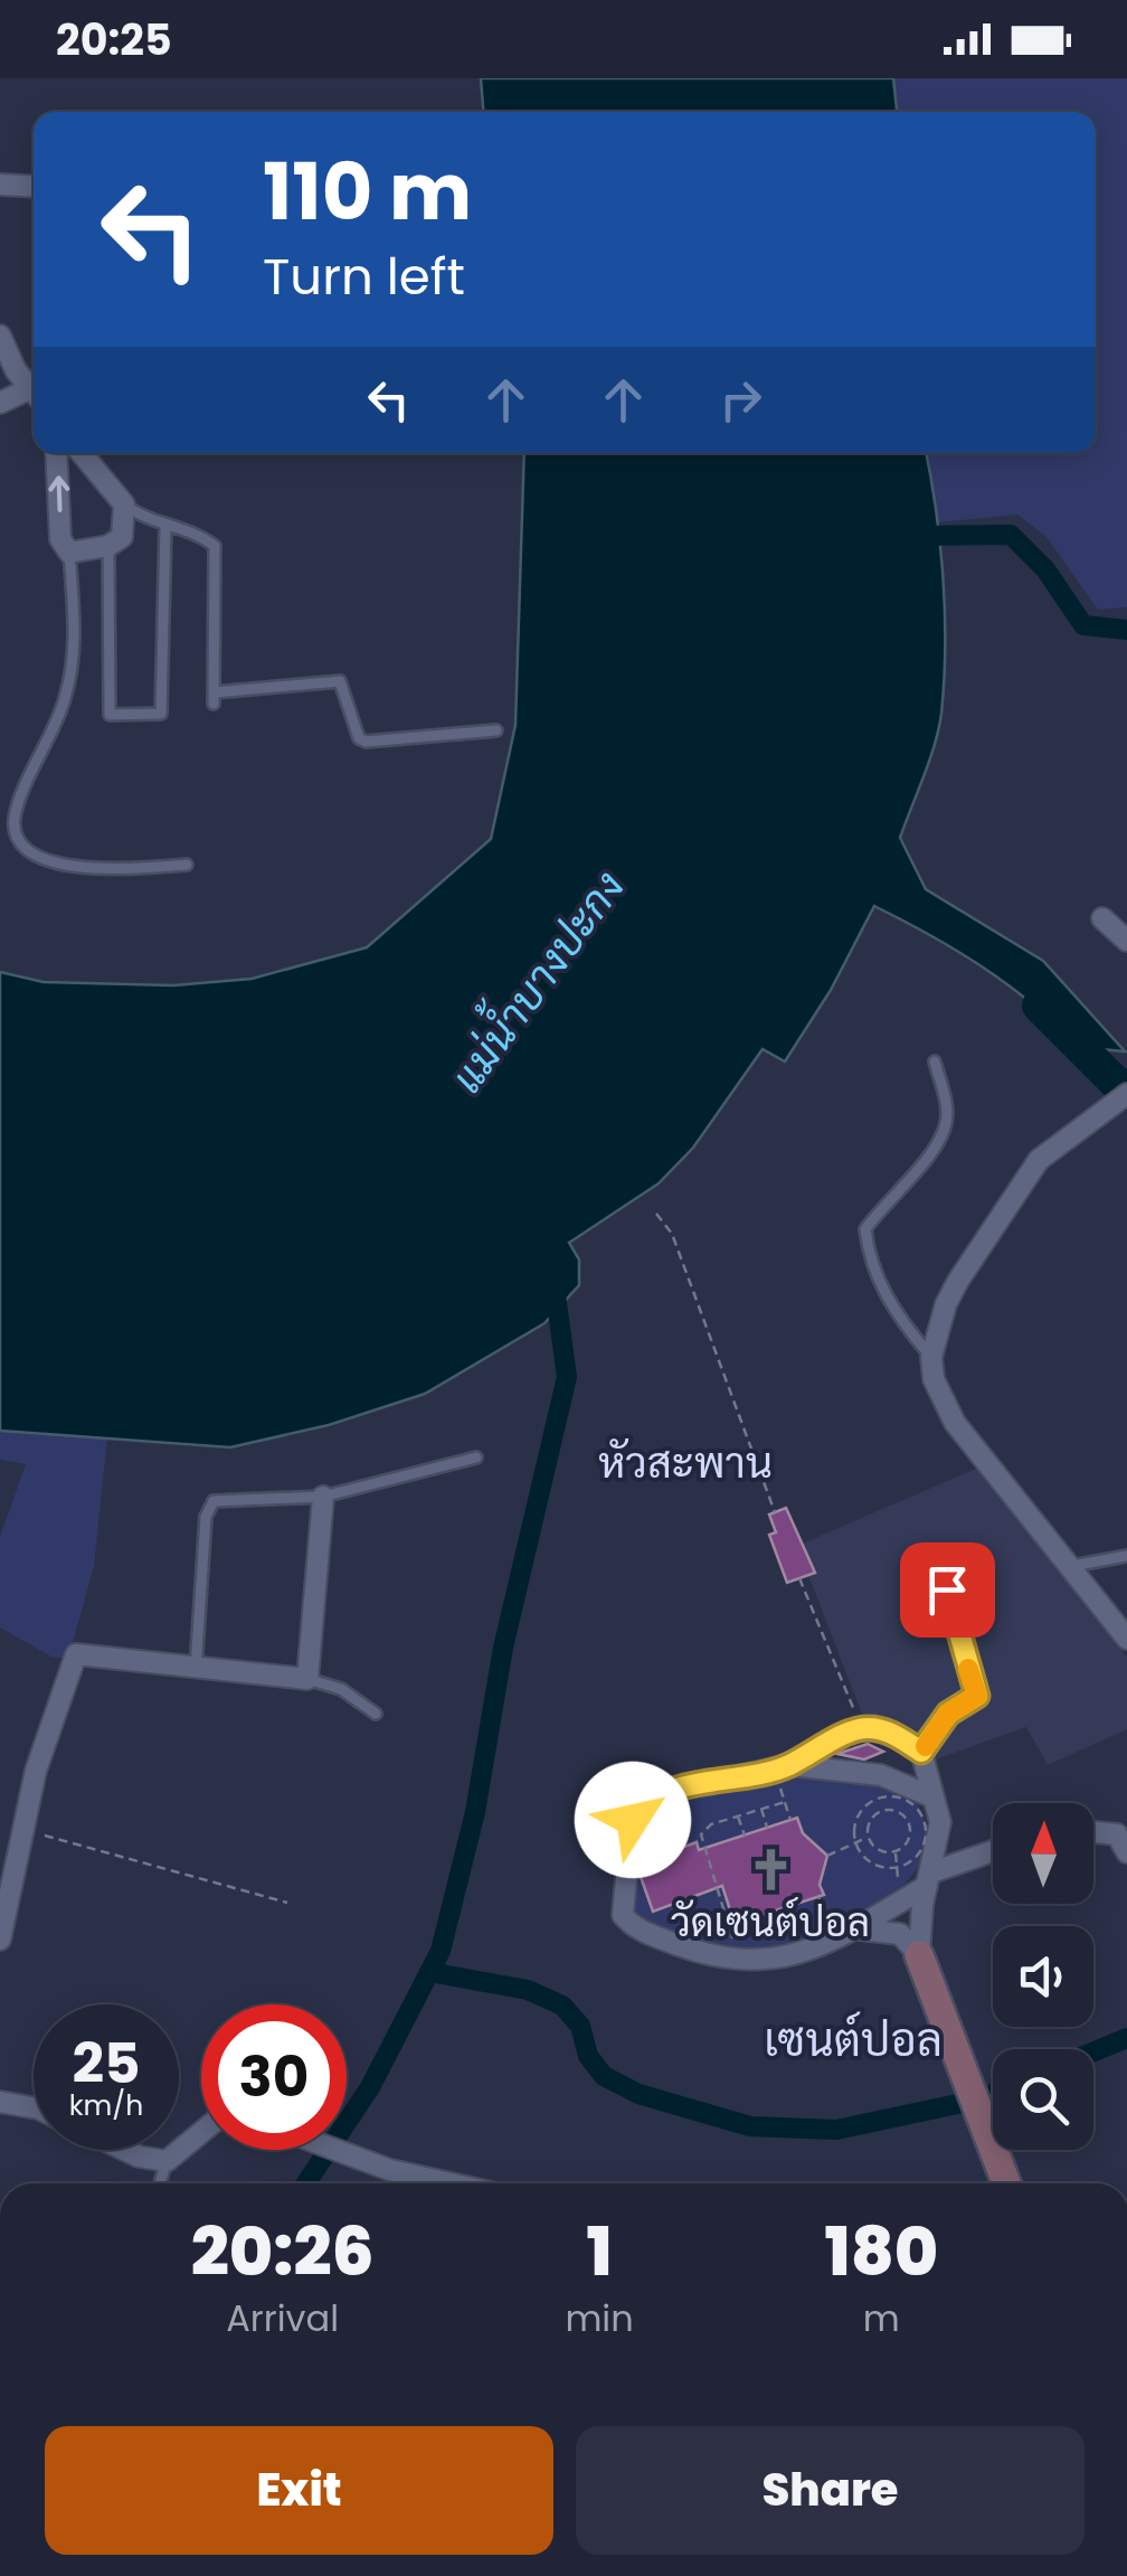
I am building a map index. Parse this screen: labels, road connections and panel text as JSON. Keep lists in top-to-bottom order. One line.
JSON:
{"districts":["หัวสะพาน","เซนต์ปอล"],"water":["แม่น้ำบางปะกง"],"places":{"church":["วัดเซนต์ปอล"]},"north":"top","page":{"status":"20:25","turn":["110 m","Turn left"],"speed":"25 km/h","limit":"30","eta":["20:26","Arrival","1","min","180","m"],"buttons":["Exit","Share"]}}
